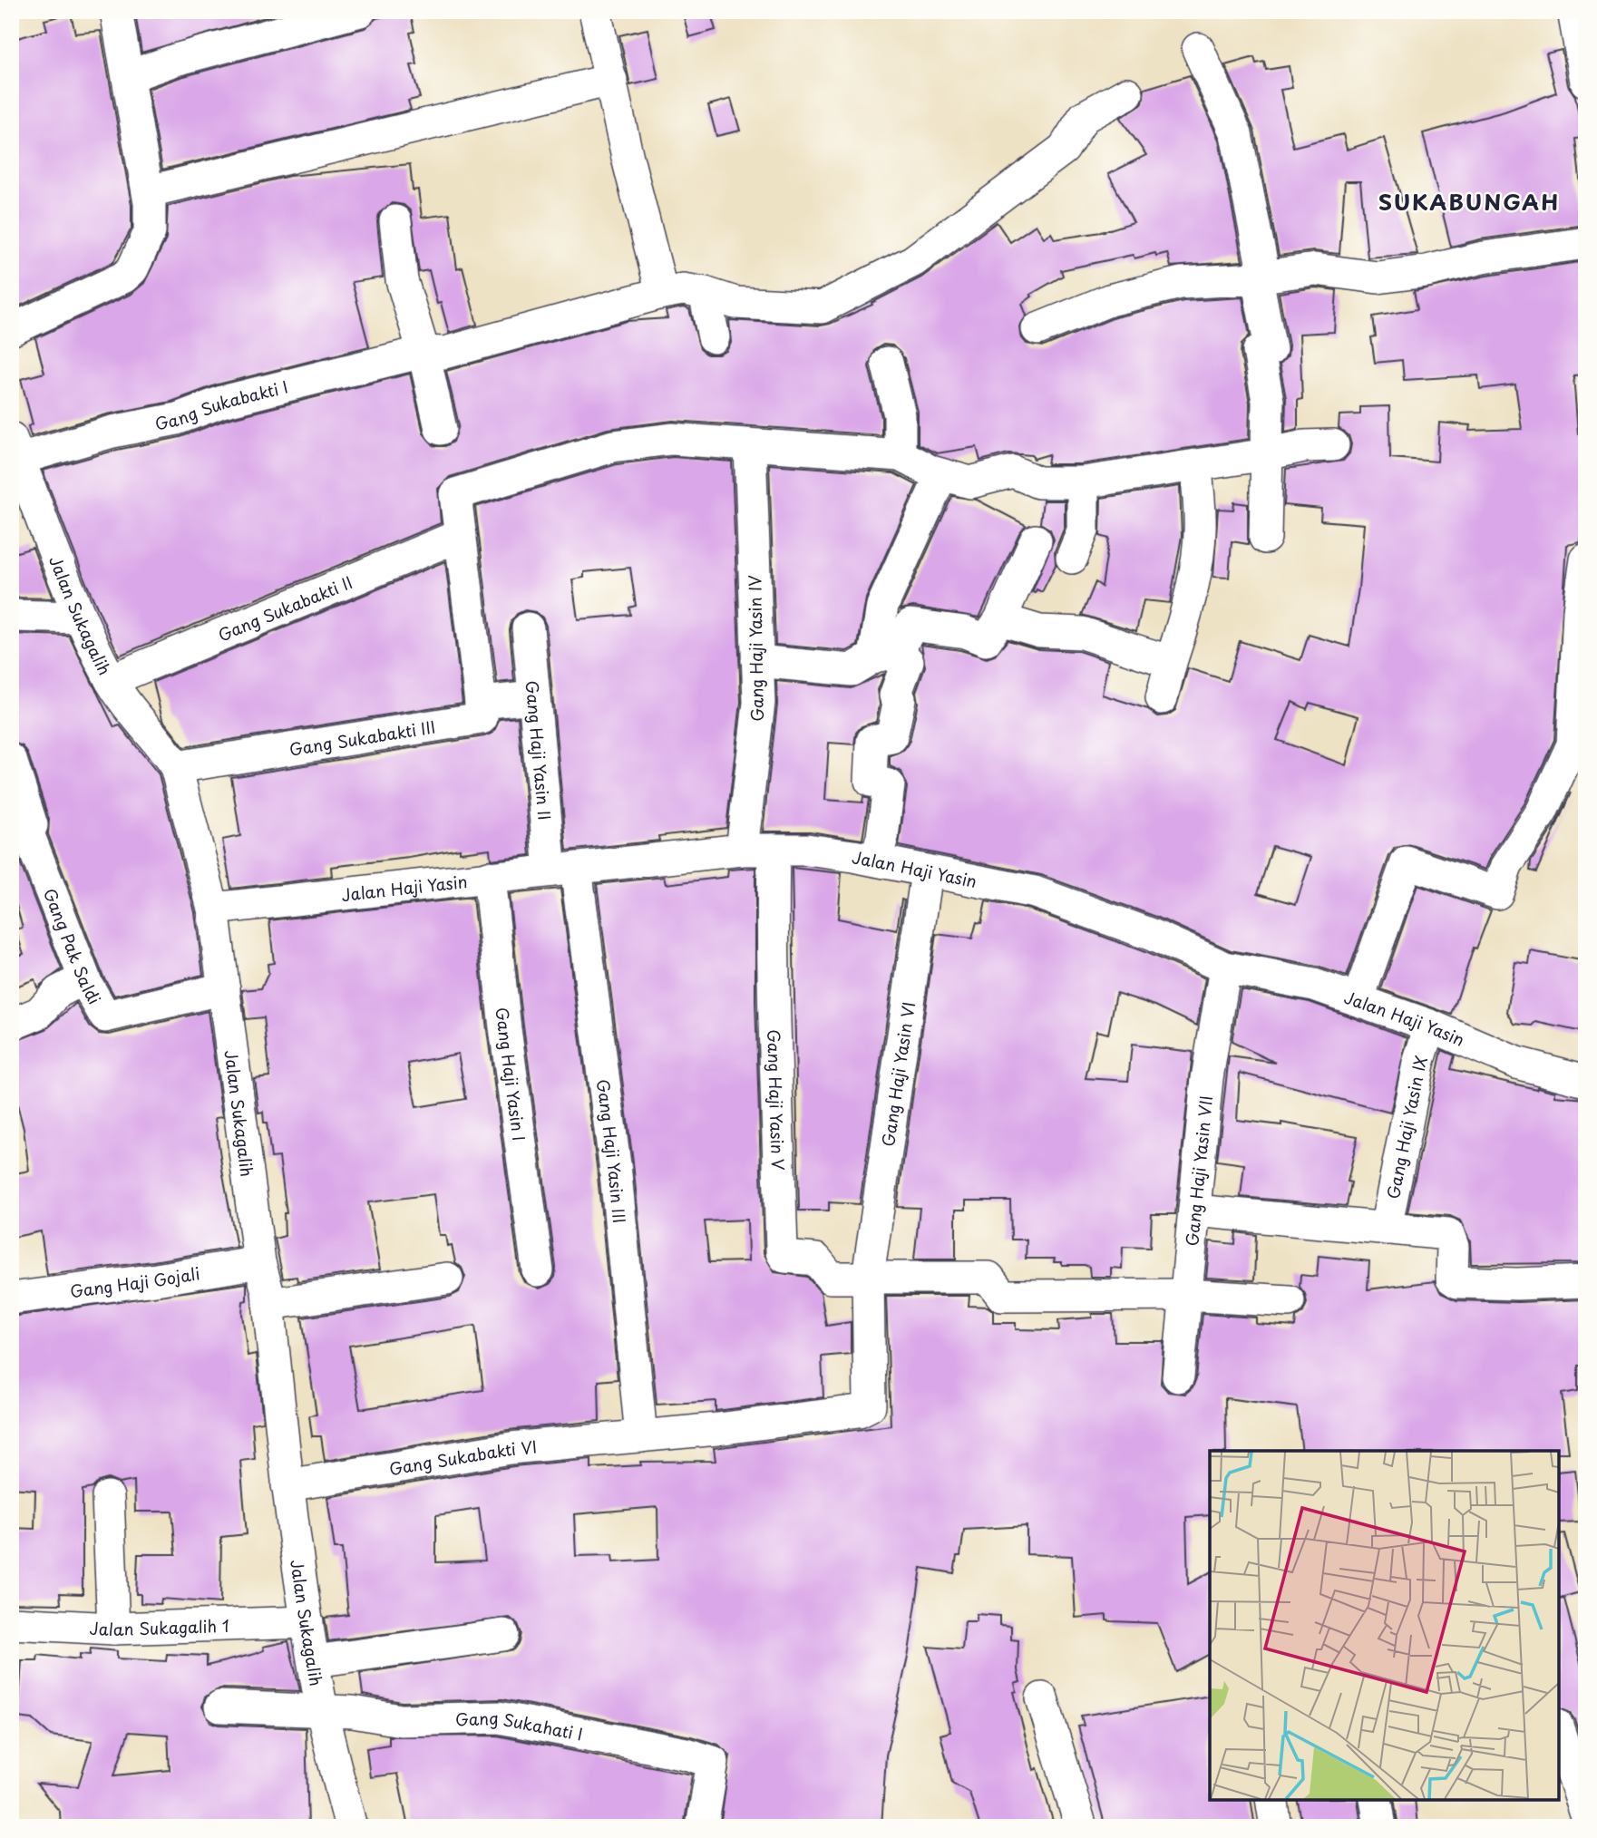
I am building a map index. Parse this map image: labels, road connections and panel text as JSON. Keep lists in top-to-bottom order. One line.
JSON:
{"streets":{"street":["Gang Sukabakti I","Gang Sukabakti II","Jalan Sukagalih","Gang Haji Yasin IV","Gang Sukabakti III","Gang Haji Yasin II","Jalan Haji Yasin","Gang Pak Saldi","Gang Haji Yasin I","Gang Haji Yasin VI","Gang Haji Yasin V","Gang Haji Yasin IX","Gang Haji Yasin III","Gang Haji Yasin VII","Gang Haji Gojali","Gang Sukabakti VI","Jalan Sukagalih 1","Gang Sukahati I"]},"crossings":[["Gang Sukabakti I","Jalan Sukagalih"],["Gang Sukabakti II","Jalan Sukagalih"],["Jalan Sukagalih","Gang Sukabakti III"],["Jalan Sukagalih","Jalan Haji Yasin"],["Jalan Sukagalih","Gang Pak Saldi"],["Jalan Sukagalih","Gang Haji Gojali"],["Jalan Sukagalih","Gang Sukabakti VI"],["Jalan Sukagalih","Jalan Sukagalih 1"],["Jalan Sukagalih","Gang Sukahati I"],["Gang Haji Yasin IV","Jalan Haji Yasin"],["Gang Haji Yasin II","Jalan Haji Yasin"],["Gang Haji Yasin II","Gang Haji Yasin III"],["Jalan Haji Yasin","Gang Haji Yasin I"],["Jalan Haji Yasin","Gang Haji Yasin VI"],["Jalan Haji Yasin","Gang Haji Yasin V"],["Jalan Haji Yasin","Gang Haji Yasin IX"],["Jalan Haji Yasin","Gang Haji Yasin III"],["Jalan Haji Yasin","Gang Haji Yasin VII"],["Gang Haji Yasin VI","Gang Haji Yasin V"],["Gang Haji Yasin VI","Gang Haji Yasin III"],["Gang Haji Yasin VI","Gang Sukabakti VI"],["Gang Haji Yasin III","Gang Sukabakti VI"]],"districts":["SUKABUNGAH"]}
